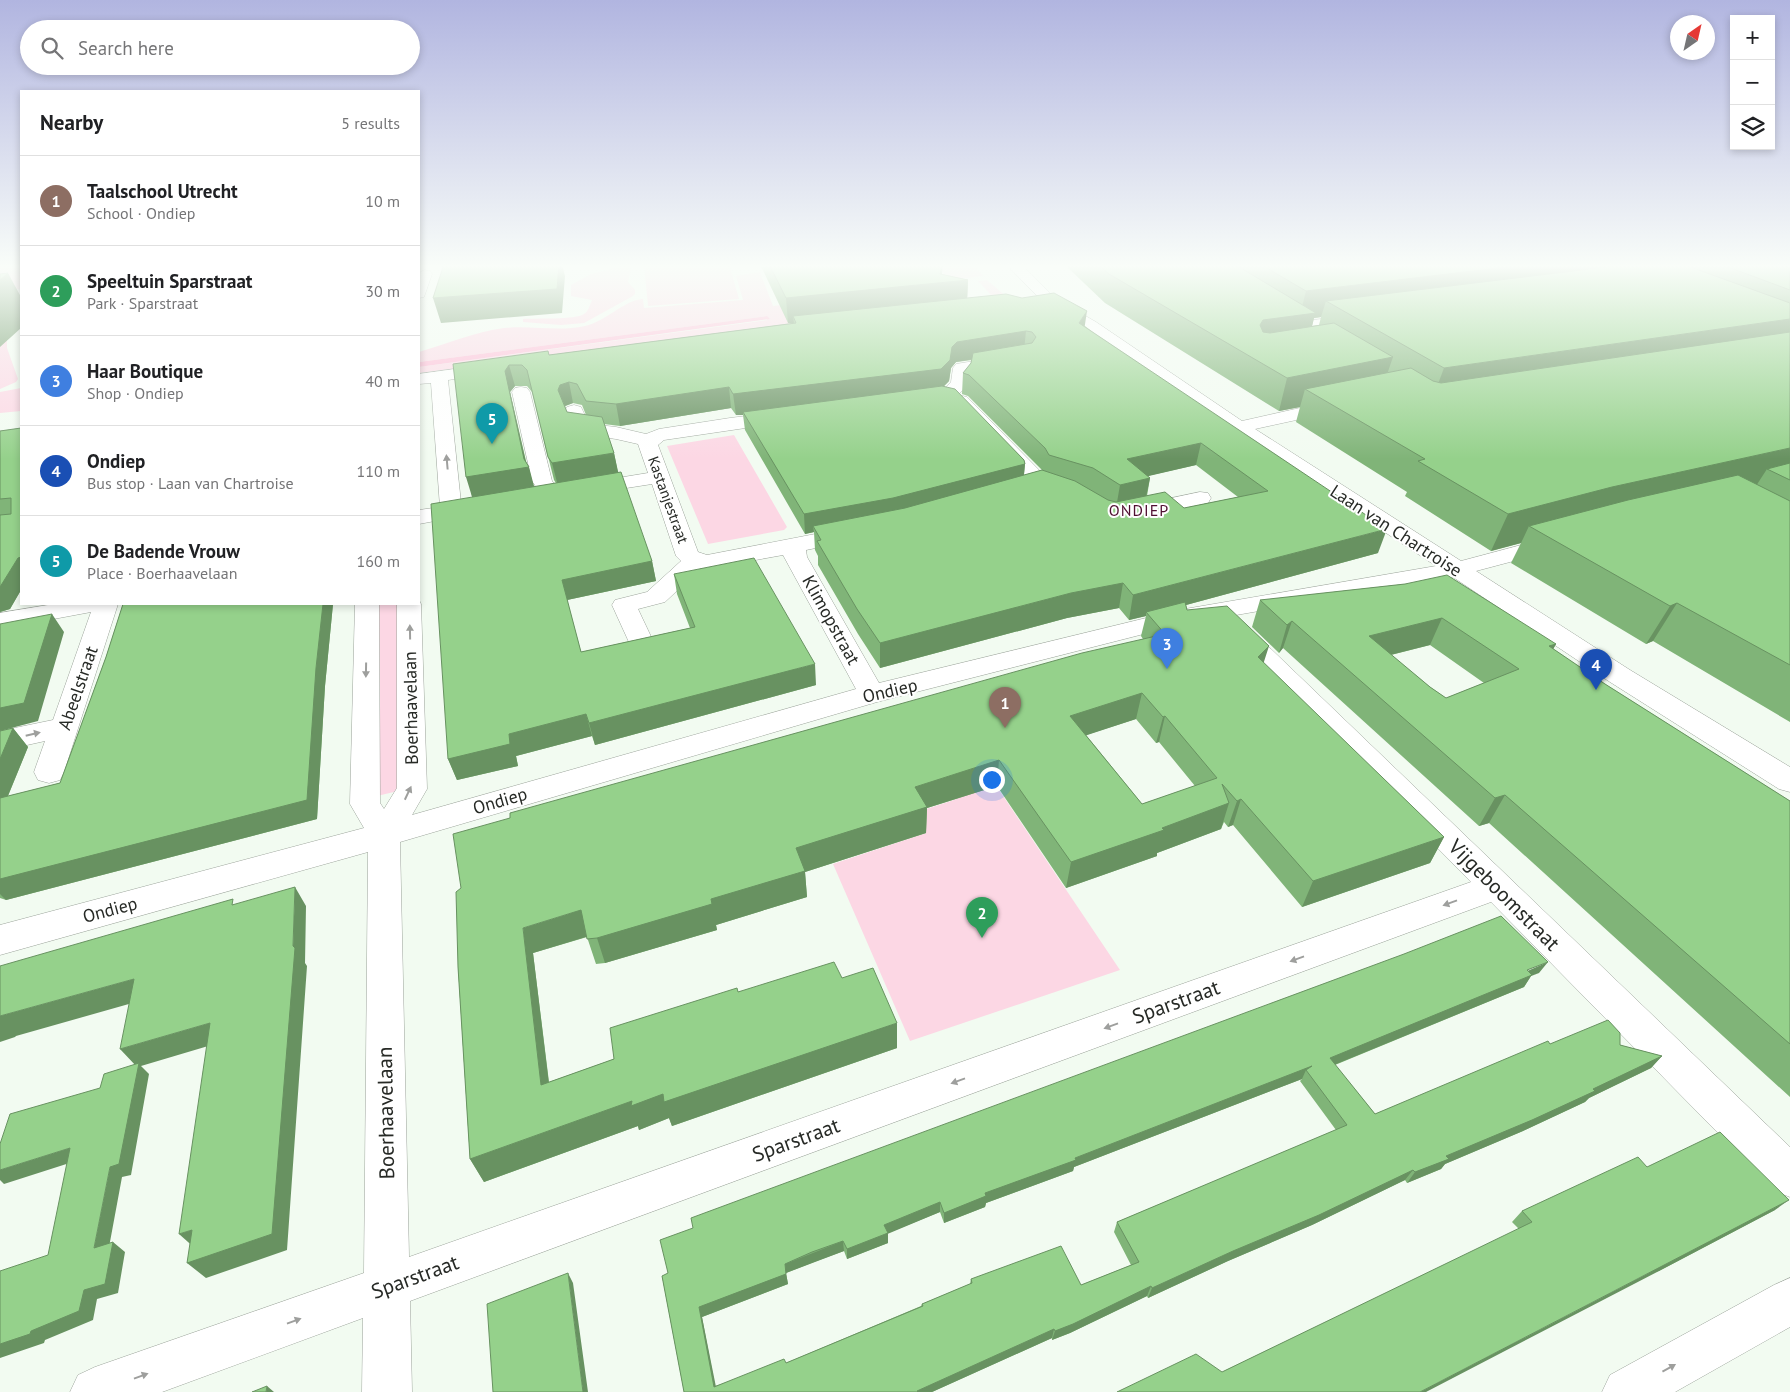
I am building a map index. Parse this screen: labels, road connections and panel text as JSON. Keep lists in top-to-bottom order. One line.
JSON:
{"streets":{"street":["Kastanjestraat","Laan van Chartroise","Klimopstraat","Abeelstraat","Ondiep","Boerhaavelaan","Vijgeboomstraat","Sparstraat"]},"crossings":[["Kastanjestraat","Klimopstraat"],["Laan van Chartroise","Ondiep"],["Klimopstraat","Ondiep"],["Ondiep","Boerhaavelaan"],["Ondiep","Vijgeboomstraat"],["Boerhaavelaan","Sparstraat"],["Vijgeboomstraat","Sparstraat"]],"districts":["ONDIEP"],"north":"top right","page":{"map_buttons":["+","−"],"search":"Search here","heading":["Nearby","5 results"],"list":[{"mark":"1","name":"Taalschool Utrecht","note":"School · Ondiep","value":"10 m"},{"mark":"2","name":"Speeltuin Sparstraat","note":"Park · Sparstraat","value":"30 m"},{"mark":"3","name":"Haar Boutique","note":"Shop · Ondiep","value":"40 m"},{"mark":"4","name":"Ondiep","note":"Bus stop · Laan van Chartroise","value":"110 m"},{"mark":"5","name":"De Badende Vrouw","note":"Place · Boerhaavelaan","value":"160 m"}],"pins":["5","3","4","1","2"]}}
